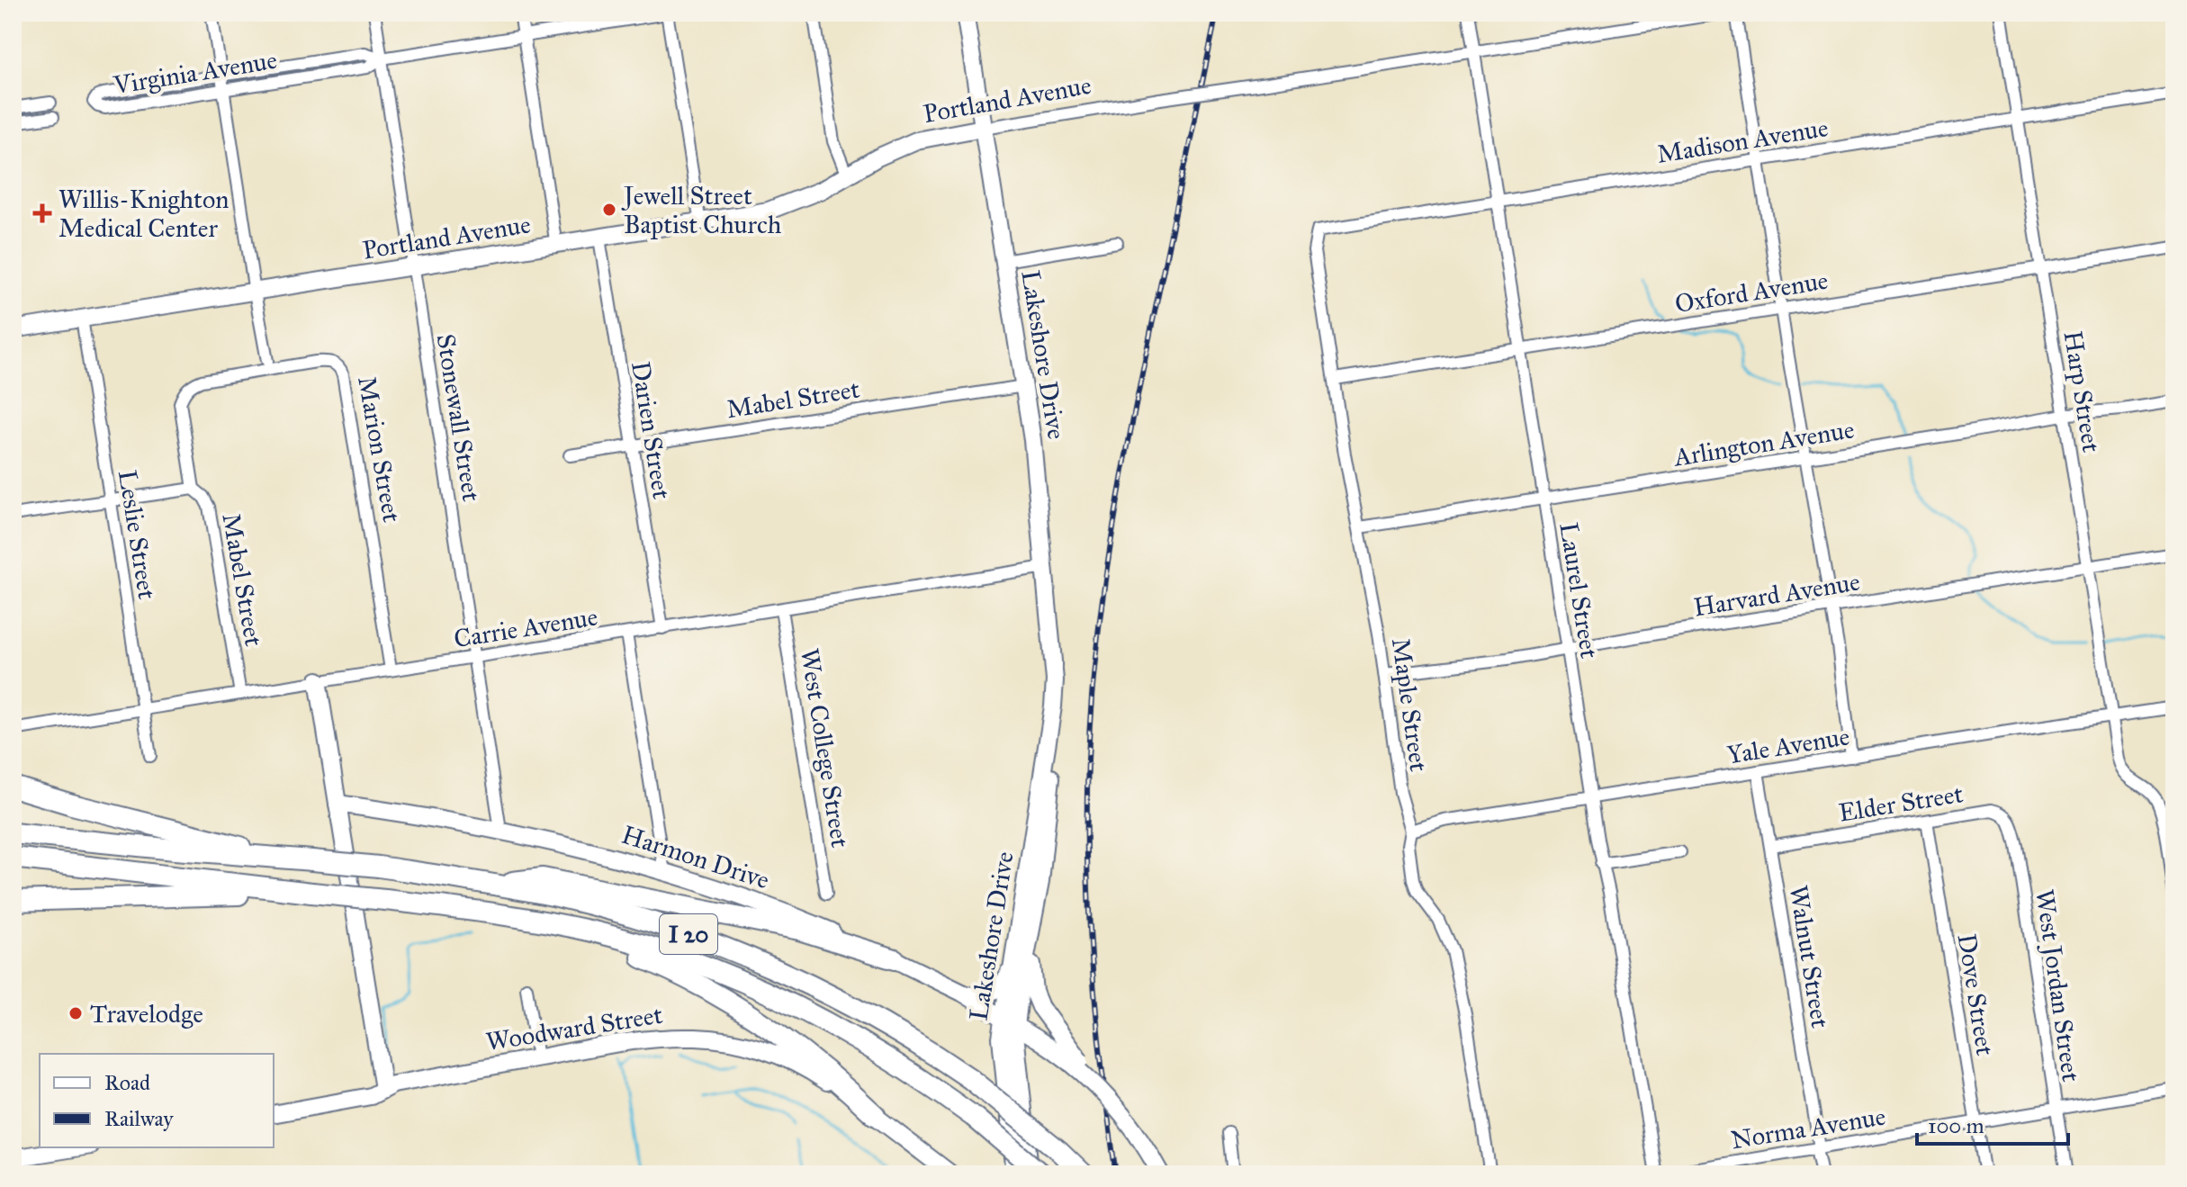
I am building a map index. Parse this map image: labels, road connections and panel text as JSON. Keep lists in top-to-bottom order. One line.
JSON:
{"streets":{"highway":["I 20"],"street":["Virginia Avenue","Portland Avenue","Madison Avenue","Oxford Avenue","Lakeshore Drive","Harp Street","Mabel Street","Stonewall Street","Darien Street","Arlington Avenue","Marion Street","Leslie Street","Laurel Street","Harvard Avenue","Carrie Avenue","Maple Street","Yale Avenue","West College Street","Elder Street","Harmon Drive","Walnut Street","West Jordan Street","Dove Street","Woodward Street","Norma Avenue"]},"crossings":[["Virginia Avenue","Stonewall Street"],["Portland Avenue","Lakeshore Drive"],["Portland Avenue","Stonewall Street"],["Portland Avenue","Darien Street"],["Portland Avenue","Leslie Street"],["Portland Avenue","Laurel Street"],["Madison Avenue","Harp Street"],["Madison Avenue","Laurel Street"],["Madison Avenue","Maple Street"],["Oxford Avenue","Harp Street"],["Oxford Avenue","Laurel Street"],["Oxford Avenue","Maple Street"],["Lakeshore Drive","Mabel Street"],["Lakeshore Drive","Carrie Avenue"],["Lakeshore Drive","Harmon Drive"],["Harp Street","Arlington Avenue"],["Harp Street","Harvard Avenue"],["Harp Street","Yale Avenue"],["Mabel Street","Darien Street"],["Mabel Street","Marion Street"],["Mabel Street","Leslie Street"],["Mabel Street","Carrie Avenue"],["Stonewall Street","Carrie Avenue"],["Stonewall Street","Harmon Drive"],["Darien Street","Carrie Avenue"],["Arlington Avenue","Laurel Street"],["Arlington Avenue","Maple Street"],["Marion Street","Carrie Avenue"],["Leslie Street","Carrie Avenue"],["Laurel Street","Harvard Avenue"],["Laurel Street","Yale Avenue"],["Harvard Avenue","Maple Street"],["Carrie Avenue","West College Street"],["Maple Street","Yale Avenue"],["Yale Avenue","Walnut Street"],["Elder Street","Walnut Street"],["Elder Street","West Jordan Street"],["Elder Street","Dove Street"],["Walnut Street","Norma Avenue"],["West Jordan Street","Norma Avenue"],["Dove Street","Norma Avenue"]],"places":{"other":["Jewell Street Baptist Church","Travelodge"],"health":["Willis-Knighton Medical Center"]},"legend":["Road","Railway"],"scale_bar":"100 m"}
